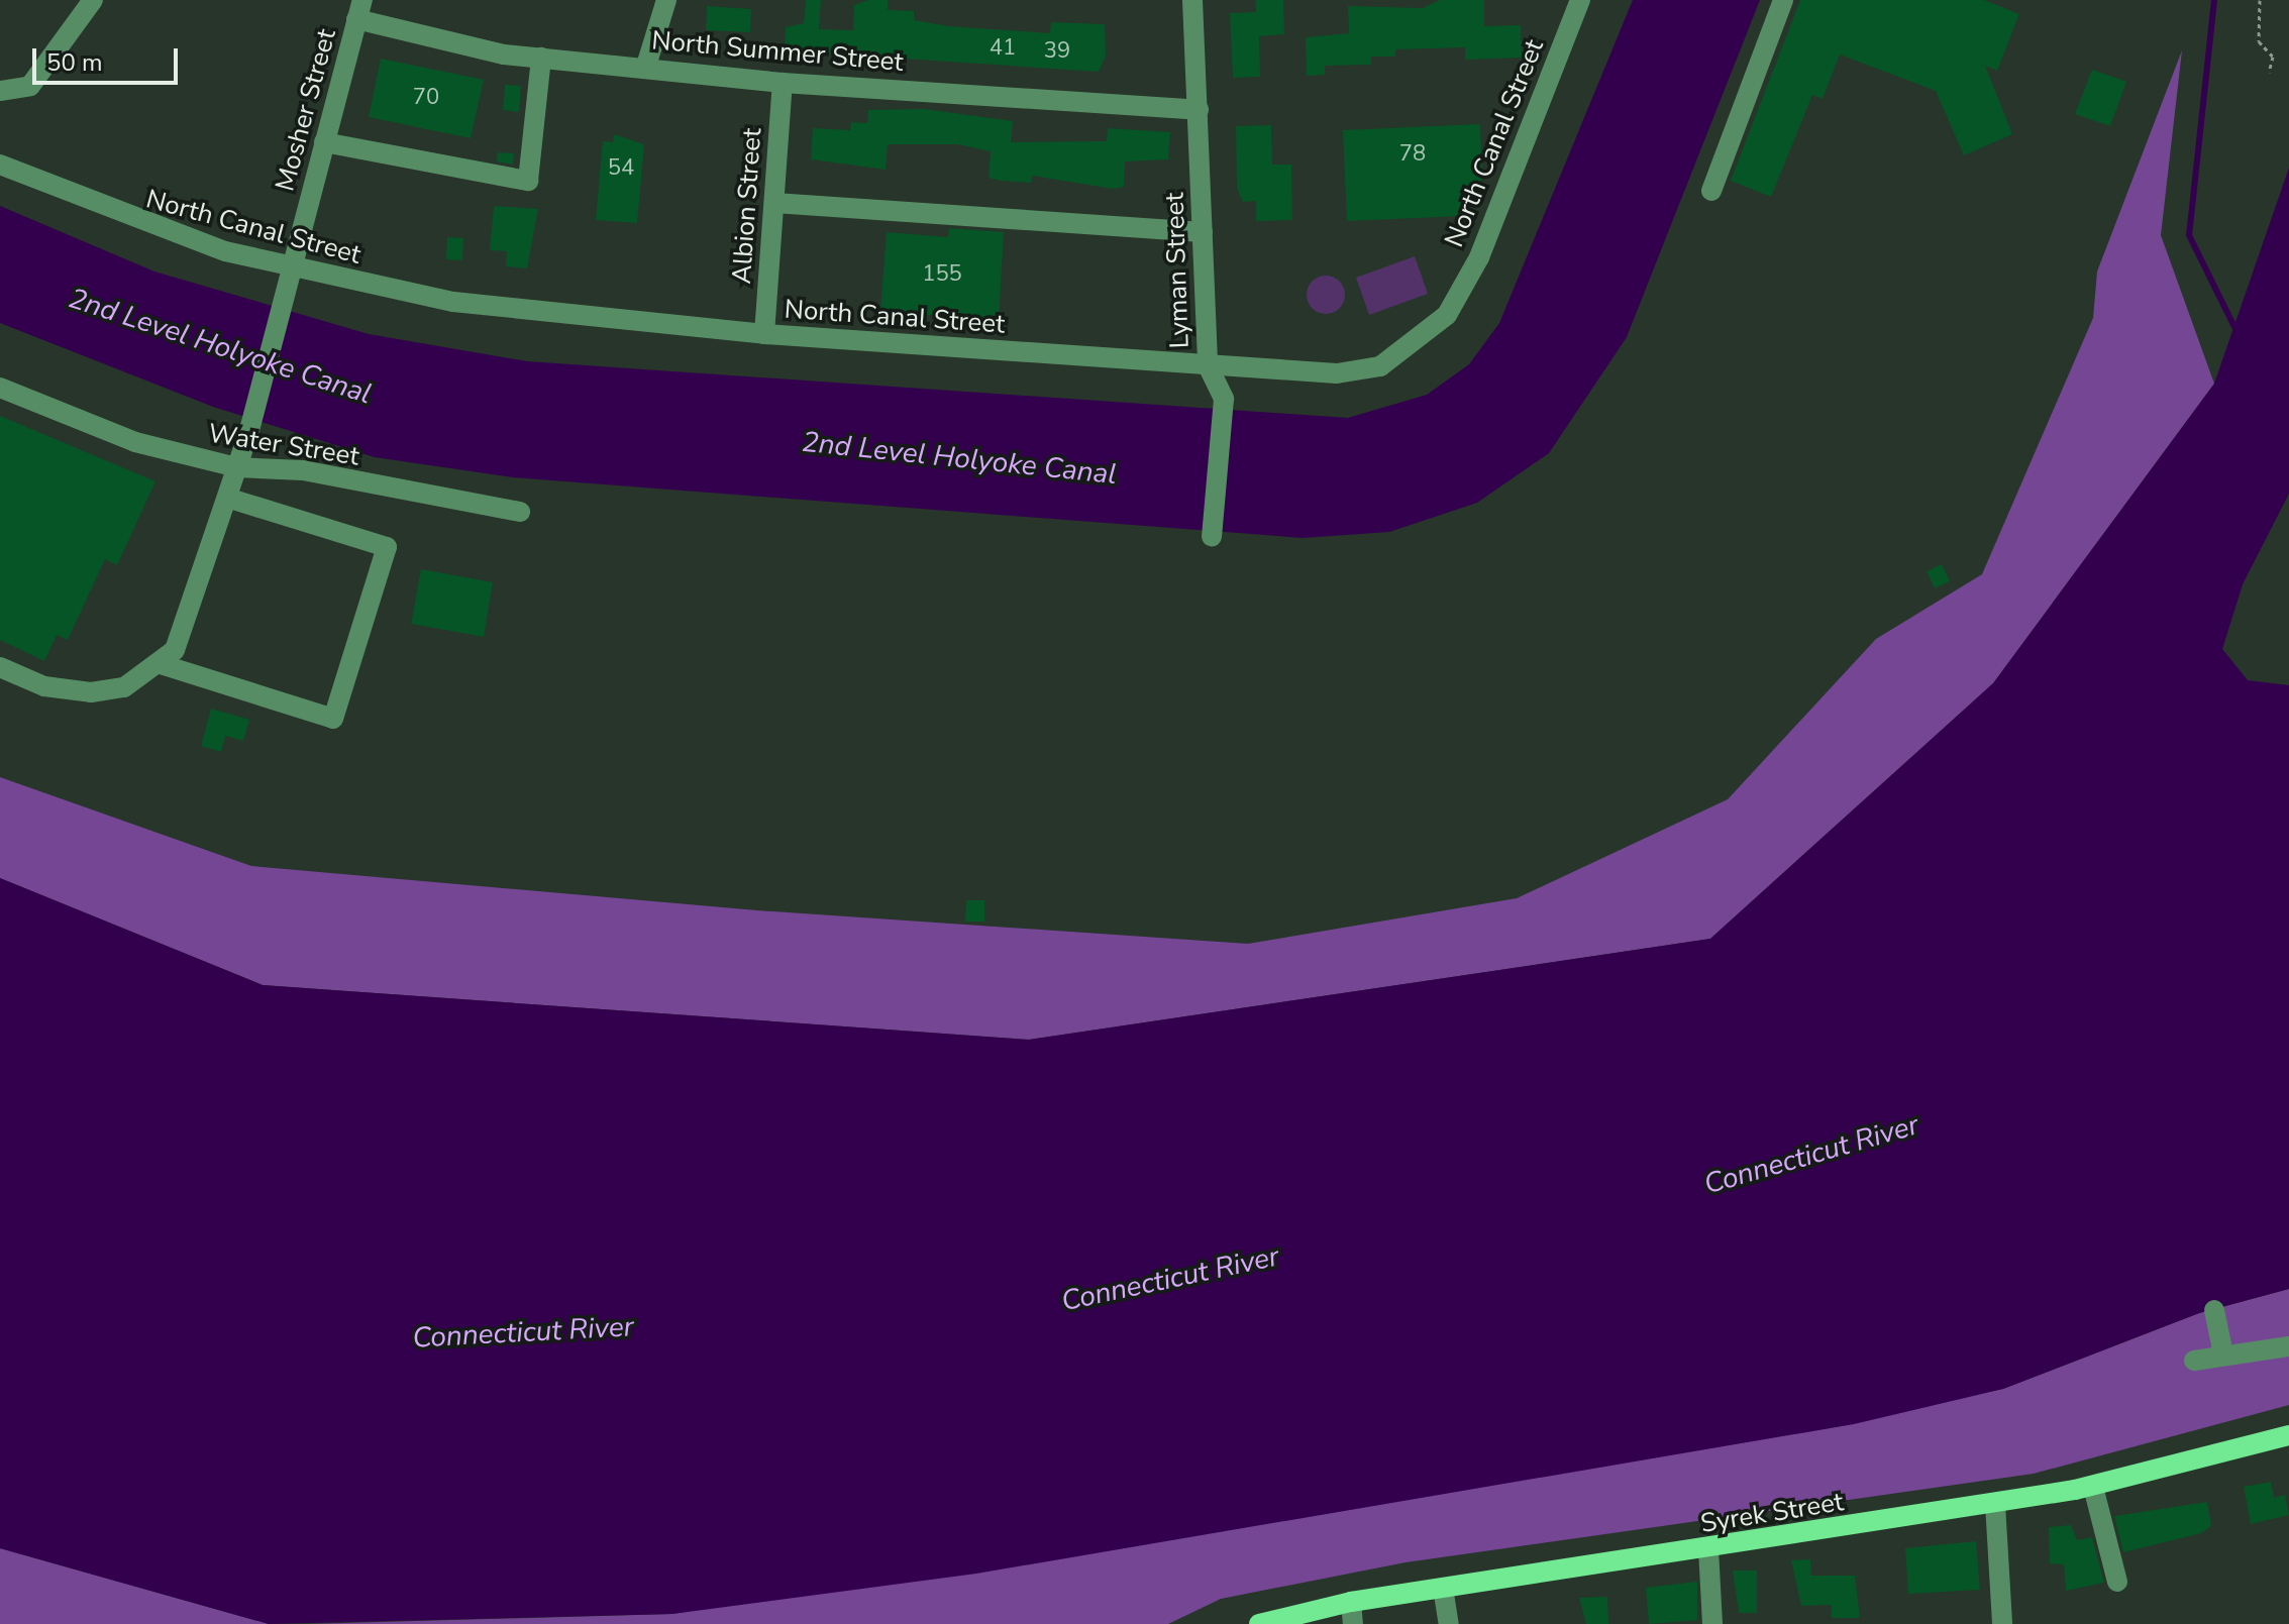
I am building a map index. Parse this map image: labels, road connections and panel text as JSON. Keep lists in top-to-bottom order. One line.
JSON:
{"streets":{"main road":["Syrek Street"],"street":["North Summer Street","Mosher Street","North Canal Street","Albion Street","Lyman Street","Water Street"]},"crossings":[["North Summer Street","Mosher Street"],["North Summer Street","Albion Street"],["North Summer Street","Lyman Street"],["Mosher Street","North Canal Street"],["Mosher Street","Water Street"],["North Canal Street","Albion Street"],["North Canal Street","Lyman Street"]],"water":["2nd Level Holyoke Canal","Connecticut River"],"house_numbers":["41","39","70","78","54","155"],"scale_bar":"50 m"}
